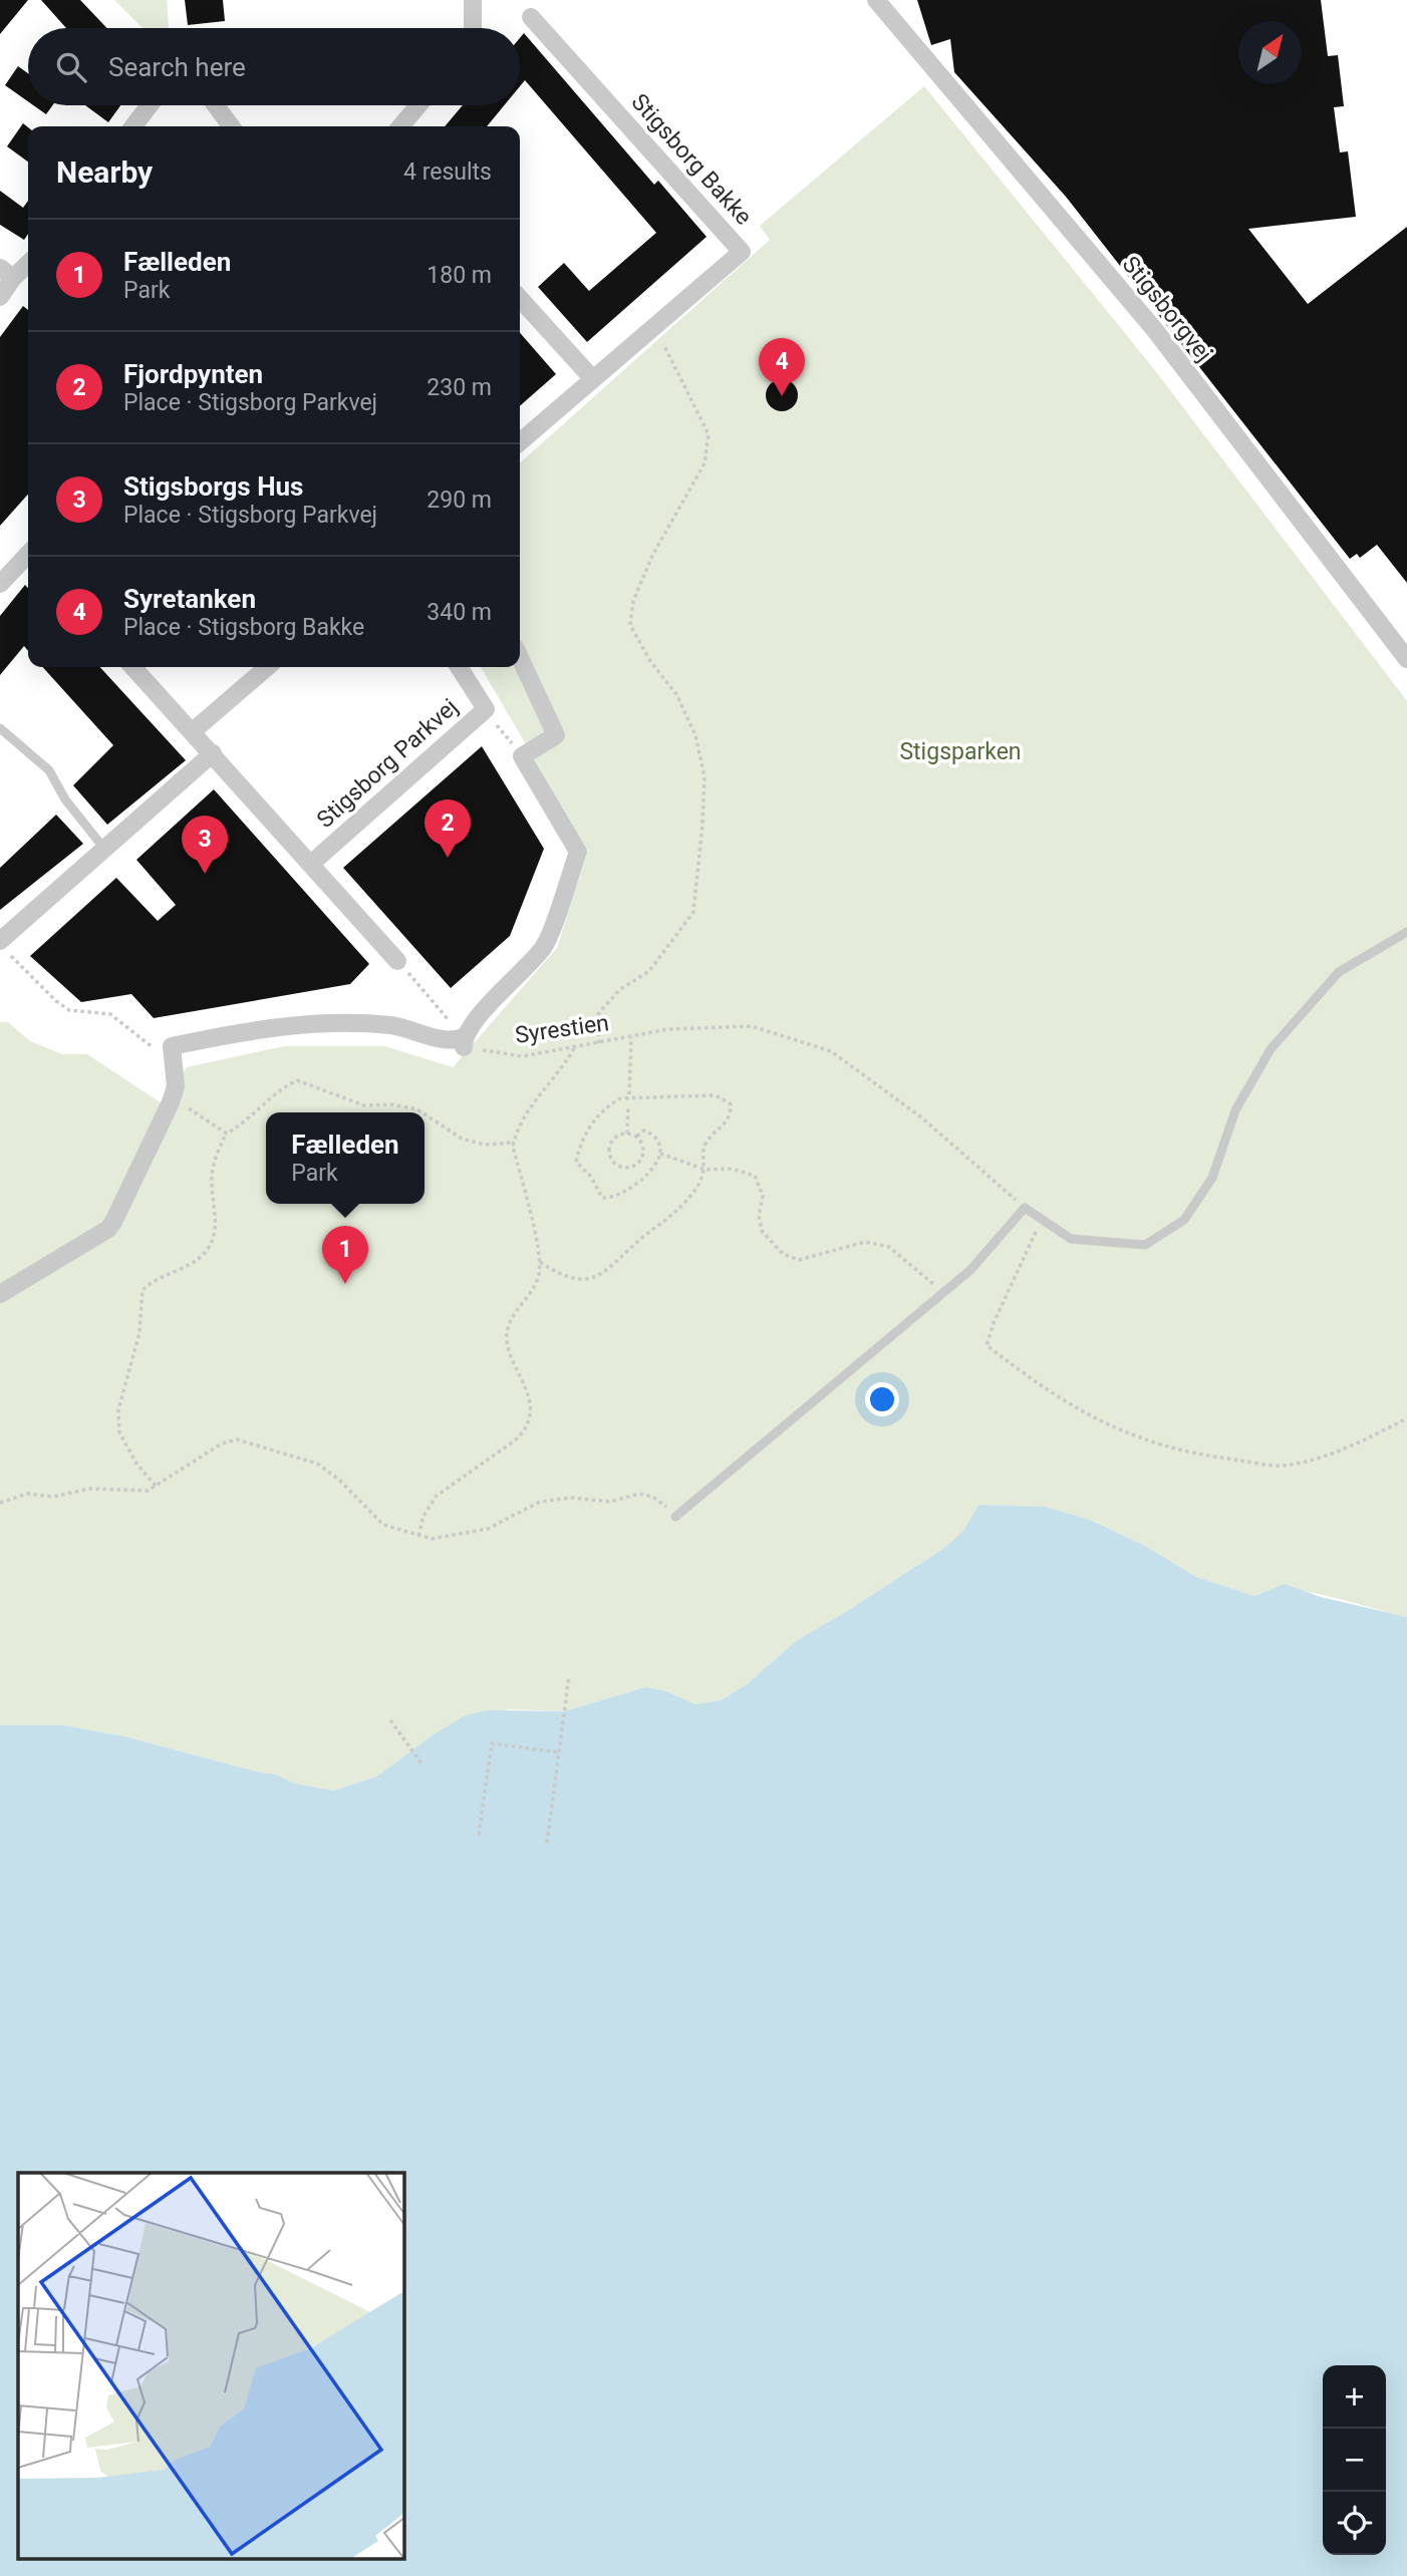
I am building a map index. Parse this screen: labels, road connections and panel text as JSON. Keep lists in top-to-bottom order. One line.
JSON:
{"streets":{"street":["Stigsborg Bakke","Stigsborgvej","Stigsborg Parkvej"],"path":["Syrestien"]},"parks":["Stigsparken"],"north":"top right","page":{"search":"Search here","heading":["Nearby","4 results"],"list":[{"mark":"1","name":"Fælleden","note":"Park","value":"180 m"},{"mark":"2","name":"Fjordpynten","note":"Place · Stigsborg Parkvej","value":"230 m"},{"mark":"3","name":"Stigsborgs Hus","note":"Place · Stigsborg Parkvej","value":"290 m"},{"mark":"4","name":"Syretanken","note":"Place · Stigsborg Bakke","value":"340 m"}],"pins":["4","2","3","1"],"popup":["Fælleden","Park"],"map_buttons":["+","−"]}}
